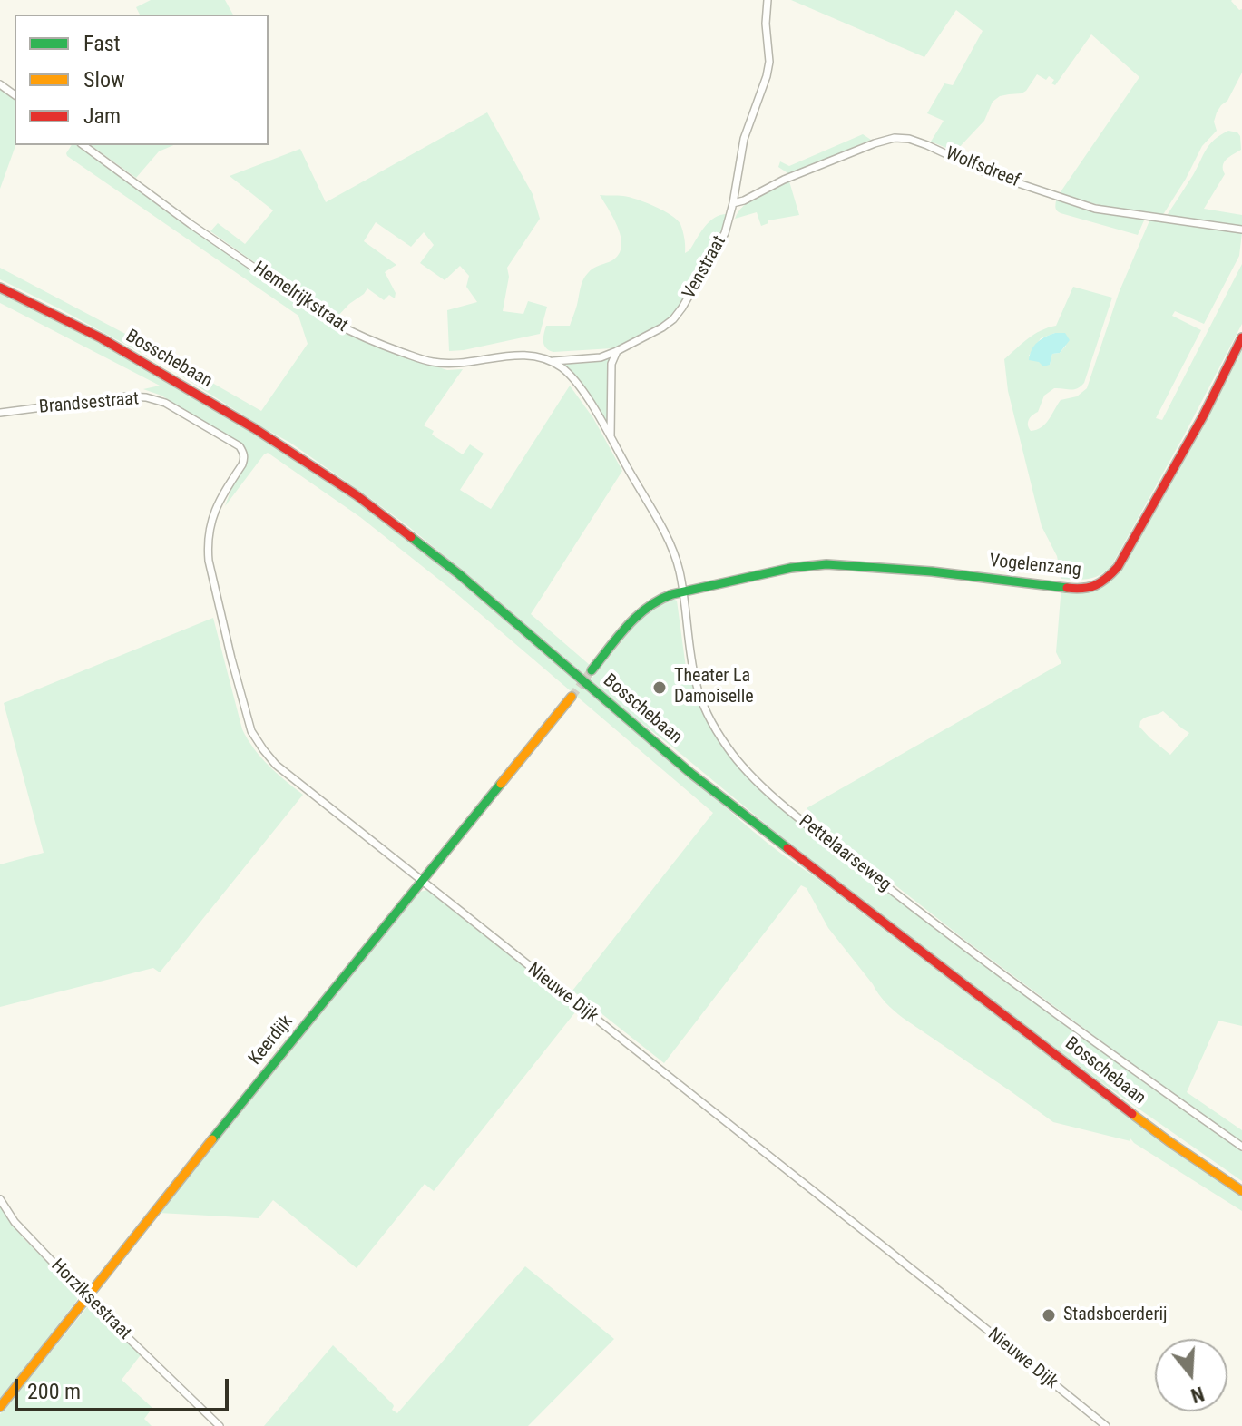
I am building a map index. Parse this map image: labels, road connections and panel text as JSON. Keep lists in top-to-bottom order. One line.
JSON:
{"streets":{"street":["Wolfsdreef","Venstraat","Hemelrijkstraat","Bosschebaan","Brandsestraat","Vogelenzang","Pettelaarseweg","Nieuwe Dijk","Keerdijk","Horziksestraat"]},"crossings":[["Wolfsdreef","Venstraat"],["Venstraat","Hemelrijkstraat"],["Venstraat","Pettelaarseweg"],["Hemelrijkstraat","Pettelaarseweg"],["Brandsestraat","Nieuwe Dijk"],["Vogelenzang","Pettelaarseweg"],["Nieuwe Dijk","Keerdijk"],["Keerdijk","Horziksestraat"]],"places":["Theater La Damoiselle","Stadsboerderij"],"legend":["Fast","Slow","Jam"],"scale_bar":"200 m","north":"bottom"}
